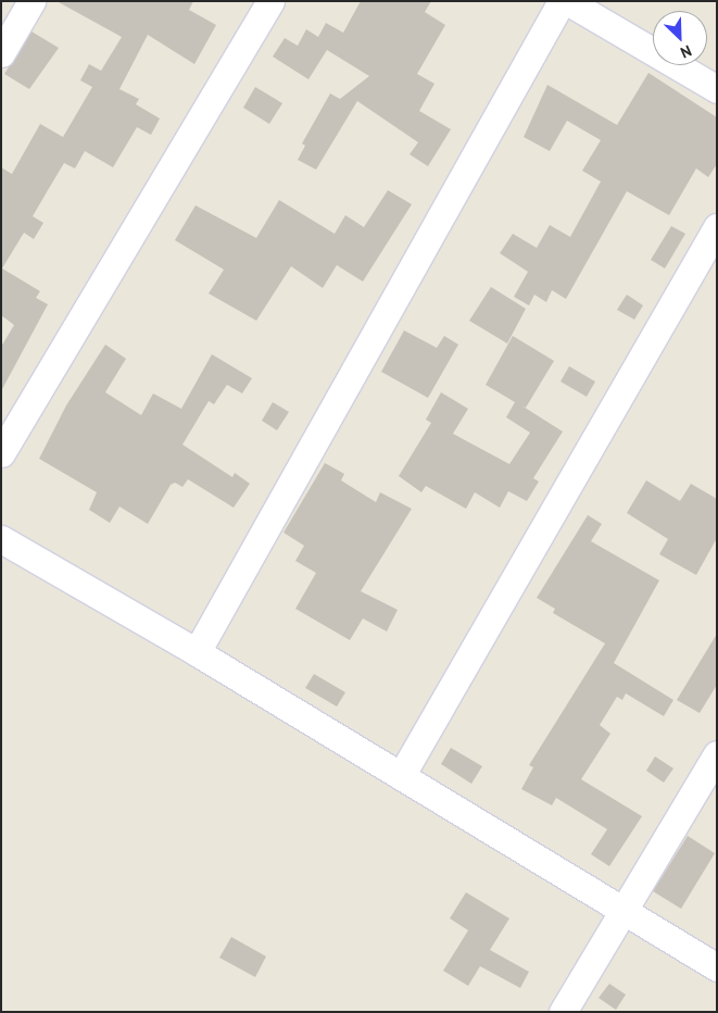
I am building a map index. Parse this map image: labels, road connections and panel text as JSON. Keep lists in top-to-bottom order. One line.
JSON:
{"north":"bottom right"}
